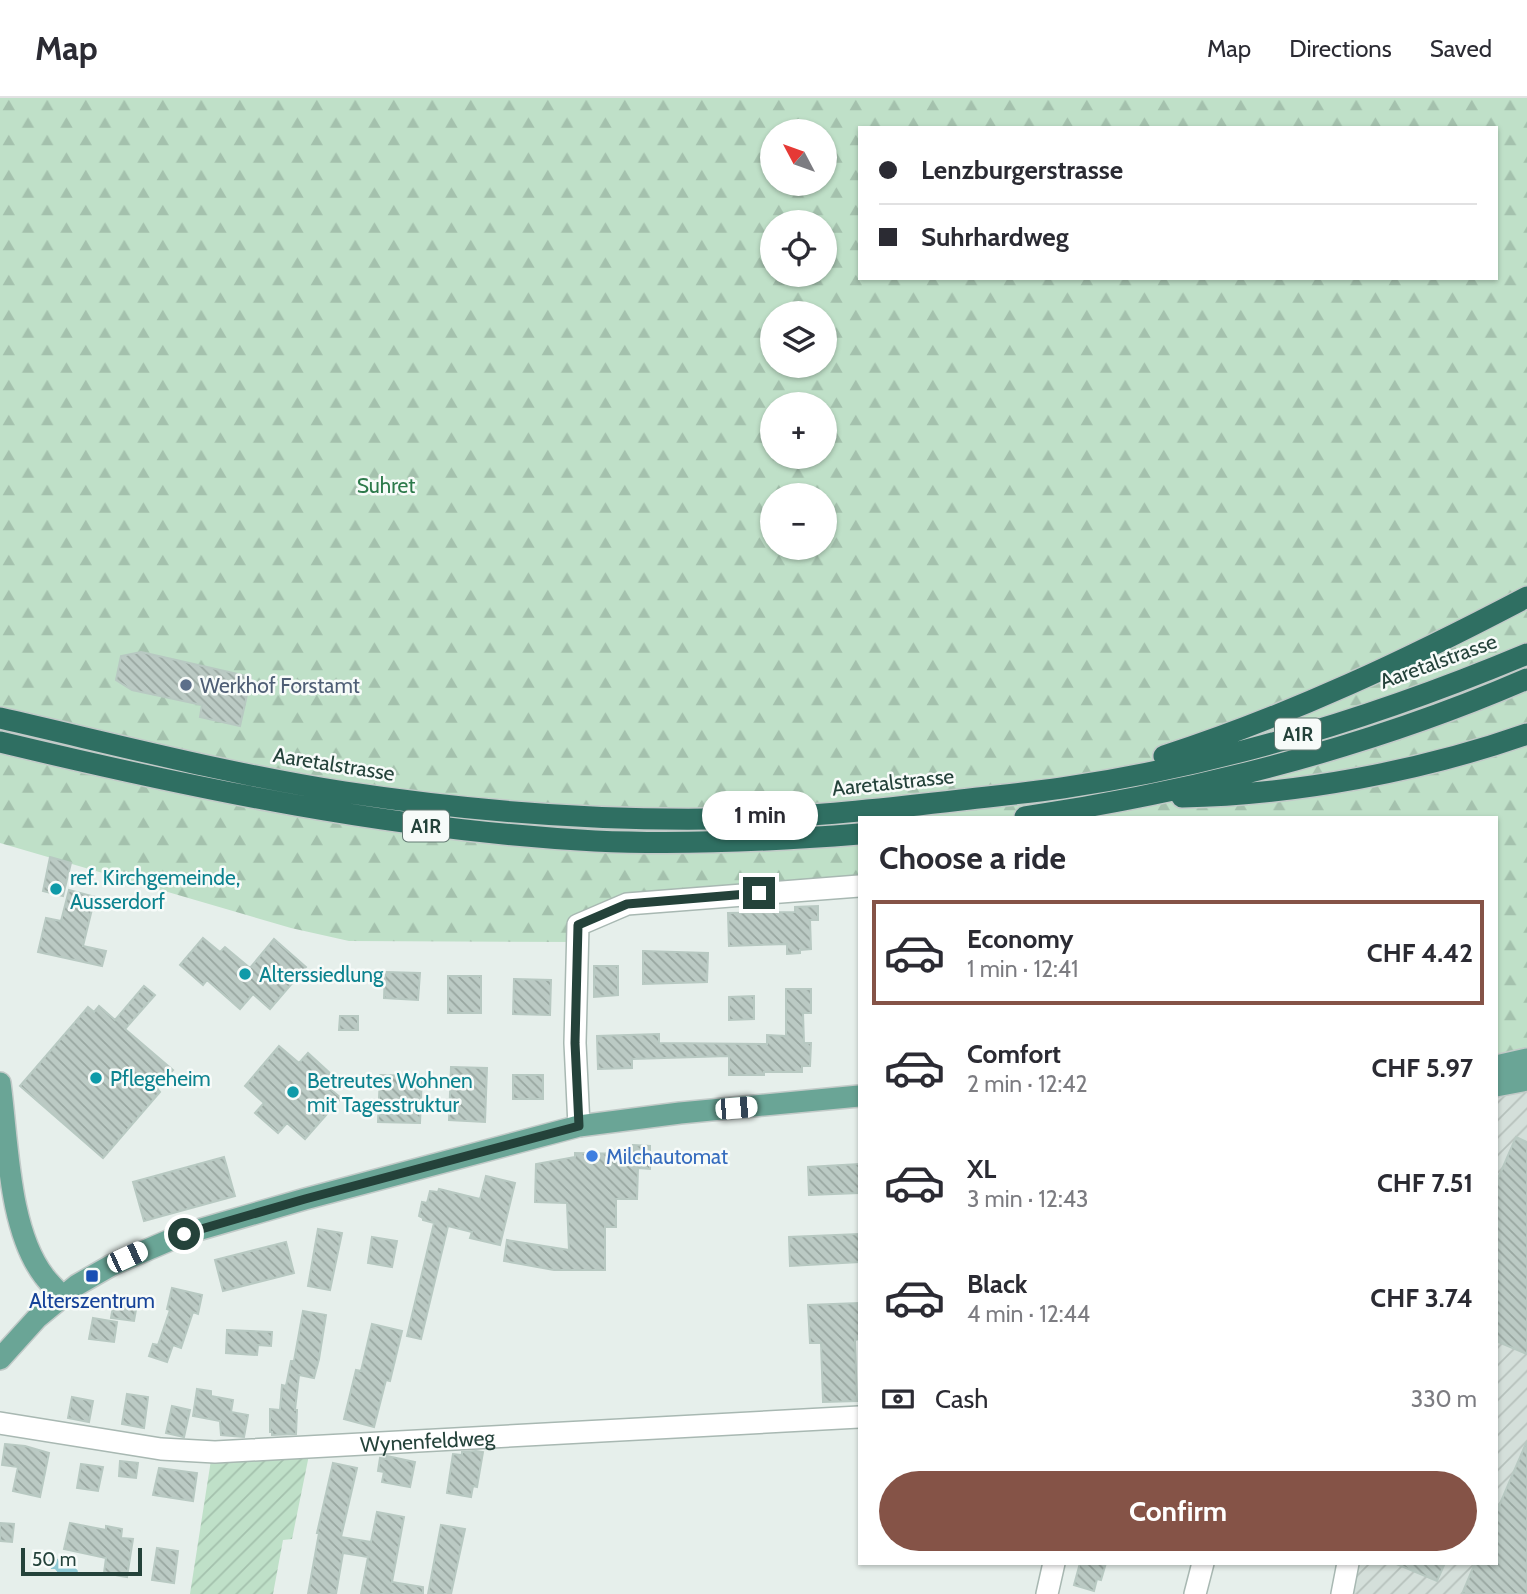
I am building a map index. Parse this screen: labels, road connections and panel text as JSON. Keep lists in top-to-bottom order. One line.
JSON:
{"streets":{"highway":["Aaretalstrasse","A1R"],"street":["Wynenfeldweg"]},"parks":["Suhret"],"places":{"other":["Werkhof Forstamt","ref. Kirchgemeinde, Ausserdorf","Alterssiedlung","Pflegeheim","Betreutes Wohnen mit Tagesstruktur","Milchautomat"],"transit":["Alterszentrum"]},"scale_bar":"50 m","north":"top left","page":{"header":"Map","nav":["Map","Directions","Saved"],"map_buttons":["+","−"],"banner":["Lenzburgerstrasse","Suhrhardweg"],"bubble":"1 min","heading":"Choose a ride","list":[{"name":"Economy","note":"1 min · 12:41","value":"CHF 4.42"},{"name":"Comfort","note":"2 min · 12:42","value":"CHF 5.97"},{"name":"XL","note":"3 min · 12:43","value":"CHF 7.51"},{"name":"Black","note":"4 min · 12:44","value":"CHF 3.74"}],"pay":["Cash","330 m"],"buttons":"Confirm","scale":"50 m"}}
